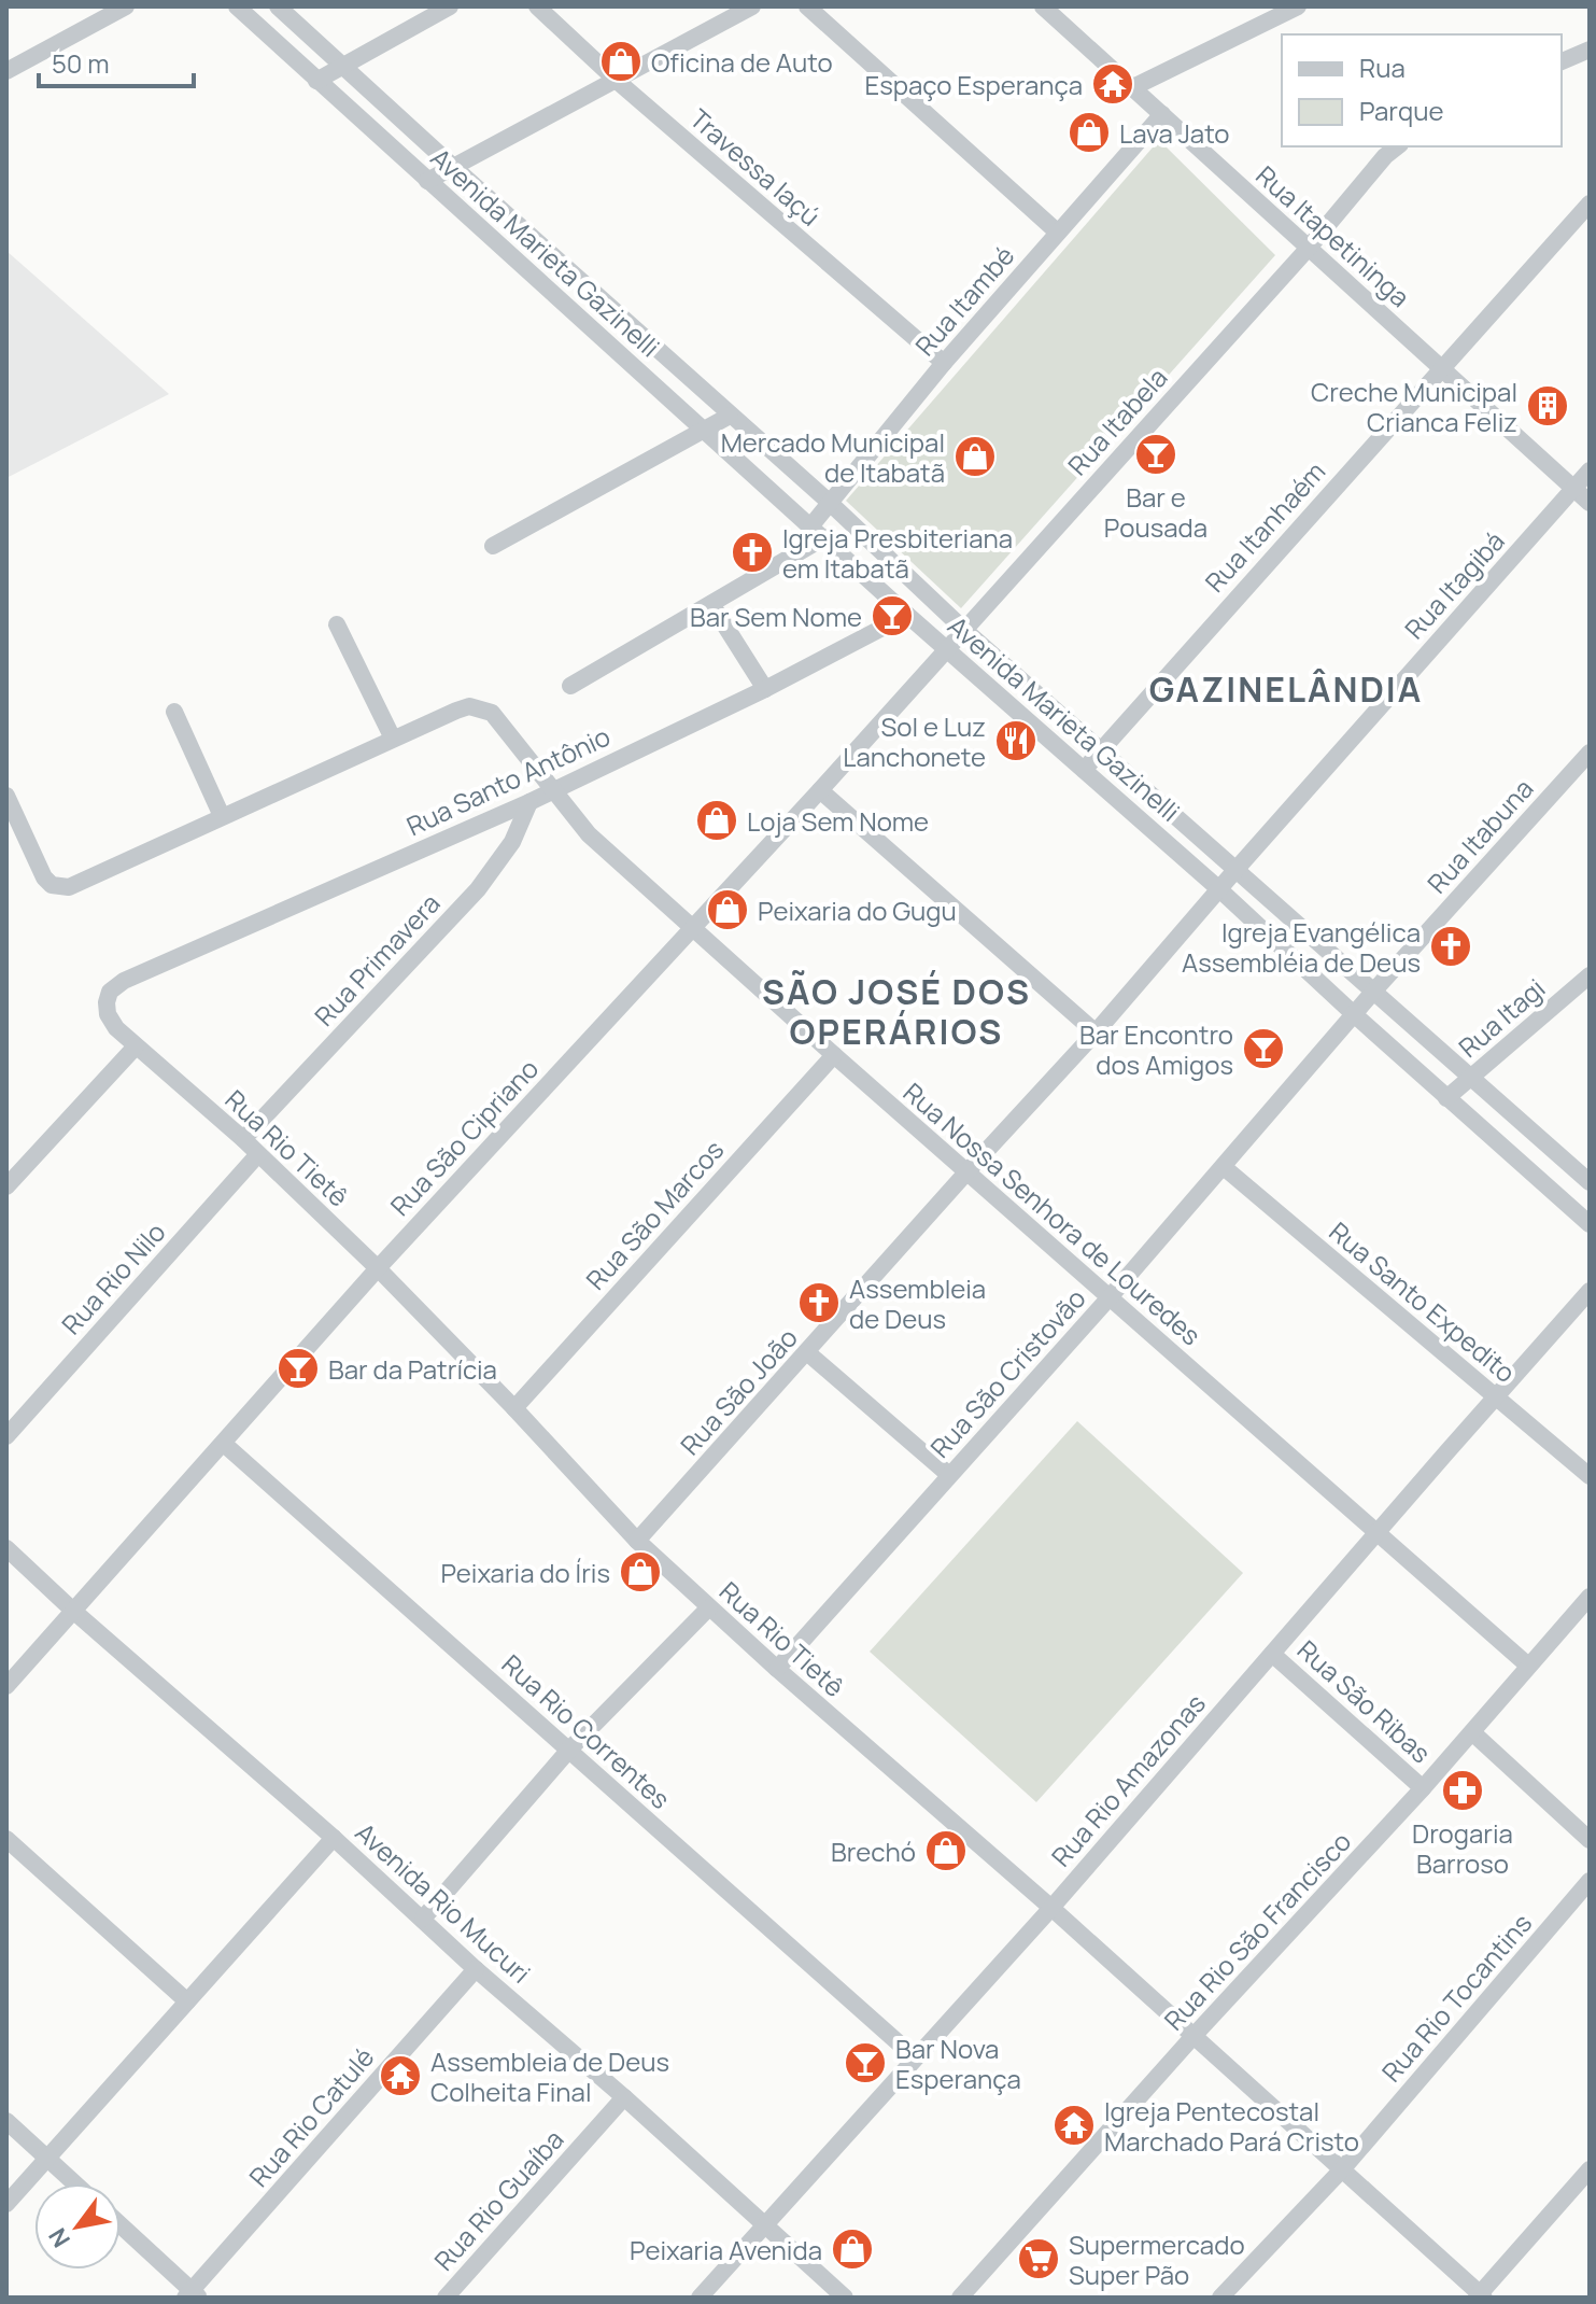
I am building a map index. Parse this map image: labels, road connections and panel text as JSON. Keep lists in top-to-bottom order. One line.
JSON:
{"streets":{"street":["Travessa Iaçú","Rua Itapetininga","Avenida Marieta Gazinelli","Rua Itambé","Rua Itabela","Rua Itanhaém","Rua Itagibá","Rua Santo Antônio","Rua Itabuna","Rua Primavera","Rua Itagi","Rua São Cipriano","Rua Rio Tietê","Rua Nossa Senhora de Louredes","Rua São Marcos","Rua Rio Nilo","Rua Santo Expedito","Rua São Cristovão","Rua São João","Rua São Ribas","Rua Rio Correntes","Rua Rio Amazonas","Avenida Rio Mucuri","Rua Rio São Francisco","Rua Rio Tocantins","Rua Rio Catulé","Rua Rio Guaíba"]},"crossings":[["Travessa Iaçú","Rua Itambé"],["Rua Itapetininga","Rua Itambé"],["Rua Itapetininga","Rua Itabela"],["Rua Itapetininga","Rua Itanhaém"],["Rua Itapetininga","Rua Itagibá"],["Avenida Marieta Gazinelli","Rua Itambé"],["Avenida Marieta Gazinelli","Rua Itabela"],["Avenida Marieta Gazinelli","Rua Itanhaém"],["Avenida Marieta Gazinelli","Rua Itagibá"],["Avenida Marieta Gazinelli","Rua Santo Antônio"],["Avenida Marieta Gazinelli","Rua Itabuna"],["Avenida Marieta Gazinelli","Rua Itagi"],["Avenida Marieta Gazinelli","Rua São Cipriano"],["Avenida Marieta Gazinelli","Rua São Cristovão"],["Avenida Marieta Gazinelli","Rua São João"],["Rua Itabela","Rua São Cipriano"],["Rua Itagibá","Rua São João"],["Rua Santo Antônio","Rua Primavera"],["Rua Santo Antônio","Rua Rio Tietê"],["Rua Santo Antônio","Rua Nossa Senhora de Louredes"],["Rua Itabuna","Rua São Cristovão"],["Rua Primavera","Rua Rio Tietê"],["Rua São Cipriano","Rua Rio Tietê"],["Rua São Cipriano","Rua Nossa Senhora de Louredes"],["Rua São Cipriano","Rua Rio Correntes"],["Rua São Cipriano","Avenida Rio Mucuri"],["Rua Rio Tietê","Rua São Marcos"],["Rua Rio Tietê","Rua Rio Nilo"],["Rua Rio Tietê","Rua São Cristovão"],["Rua Rio Tietê","Rua São João"],["Rua Rio Tietê","Rua Rio Amazonas"],["Rua Rio Tietê","Rua Rio São Francisco"],["Rua Rio Tietê","Rua Rio Tocantins"],["Rua Nossa Senhora de Louredes","Rua São Marcos"],["Rua Nossa Senhora de Louredes","Rua São Cristovão"],["Rua Nossa Senhora de Louredes","Rua São João"],["Rua Nossa Senhora de Louredes","Rua Rio Amazonas"],["Rua Nossa Senhora de Louredes","Rua Rio São Francisco"],["Rua Santo Expedito","Rua São Cristovão"],["Rua Santo Expedito","Rua Rio Amazonas"],["Rua São Ribas","Rua Rio Amazonas"],["Rua São Ribas","Rua Rio São Francisco"],["Rua Rio Correntes","Rua Rio Amazonas"],["Rua Rio Amazonas","Avenida Rio Mucuri"],["Avenida Rio Mucuri","Rua Rio Catulé"],["Avenida Rio Mucuri","Rua Rio Guaíba"]],"districts":["GAZINELÂNDIA","SÃO JOSÉ DOS OPERÁRIOS"],"places":{"shop":["Oficina de Auto","Lava Jato","Mercado Municipal de Itabatã","Loja Sem Nome","Peixaria do Gugu","Peixaria do Íris","Brechó","Peixaria Avenida"],"temple":["Espaço Esperança","Assembleia de Deus Colheita Final","Igreja Pentecostal Marchado Pará Cristo"],"building":["Creche Municipal Crianca Feliz"],"bar":["Bar e Pousada","Bar Sem Nome","Bar Encontro dos Amigos","Bar da Patrícia","Bar Nova Esperança"],"church":["Igreja Presbiteriana em Itabatã","Igreja Evangélica Assembléia de Deus","Assembleia de Deus"],"restaurant":["Sol e Luz Lanchonete"],"pharmacy":["Drogaria Barroso"],"supermarket":["Supermercado Super Pão"]},"legend":["Rua","Parque"],"scale_bar":"50 m","north":"bottom left"}
